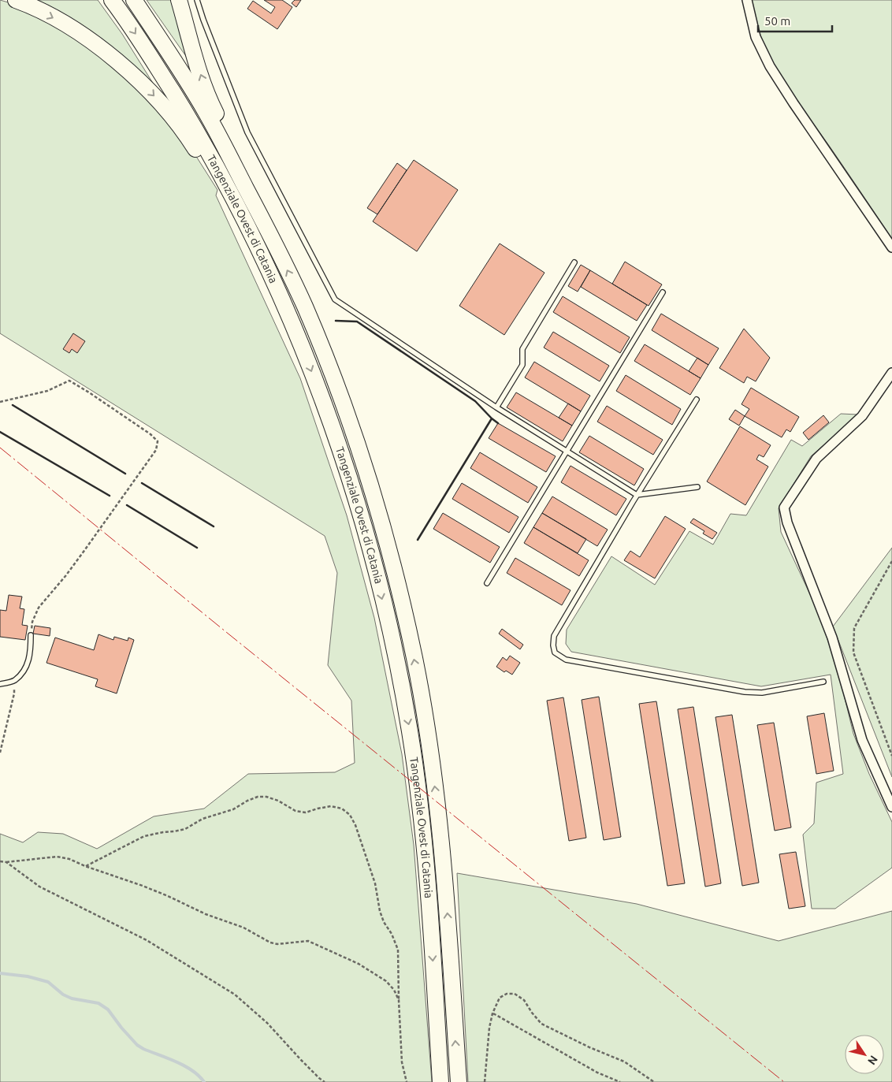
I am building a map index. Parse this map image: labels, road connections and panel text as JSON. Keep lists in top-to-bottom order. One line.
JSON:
{"streets":{"highway":["Tangenziale Ovest di Catania"]},"scale_bar":"50 m","north":"bottom right"}
